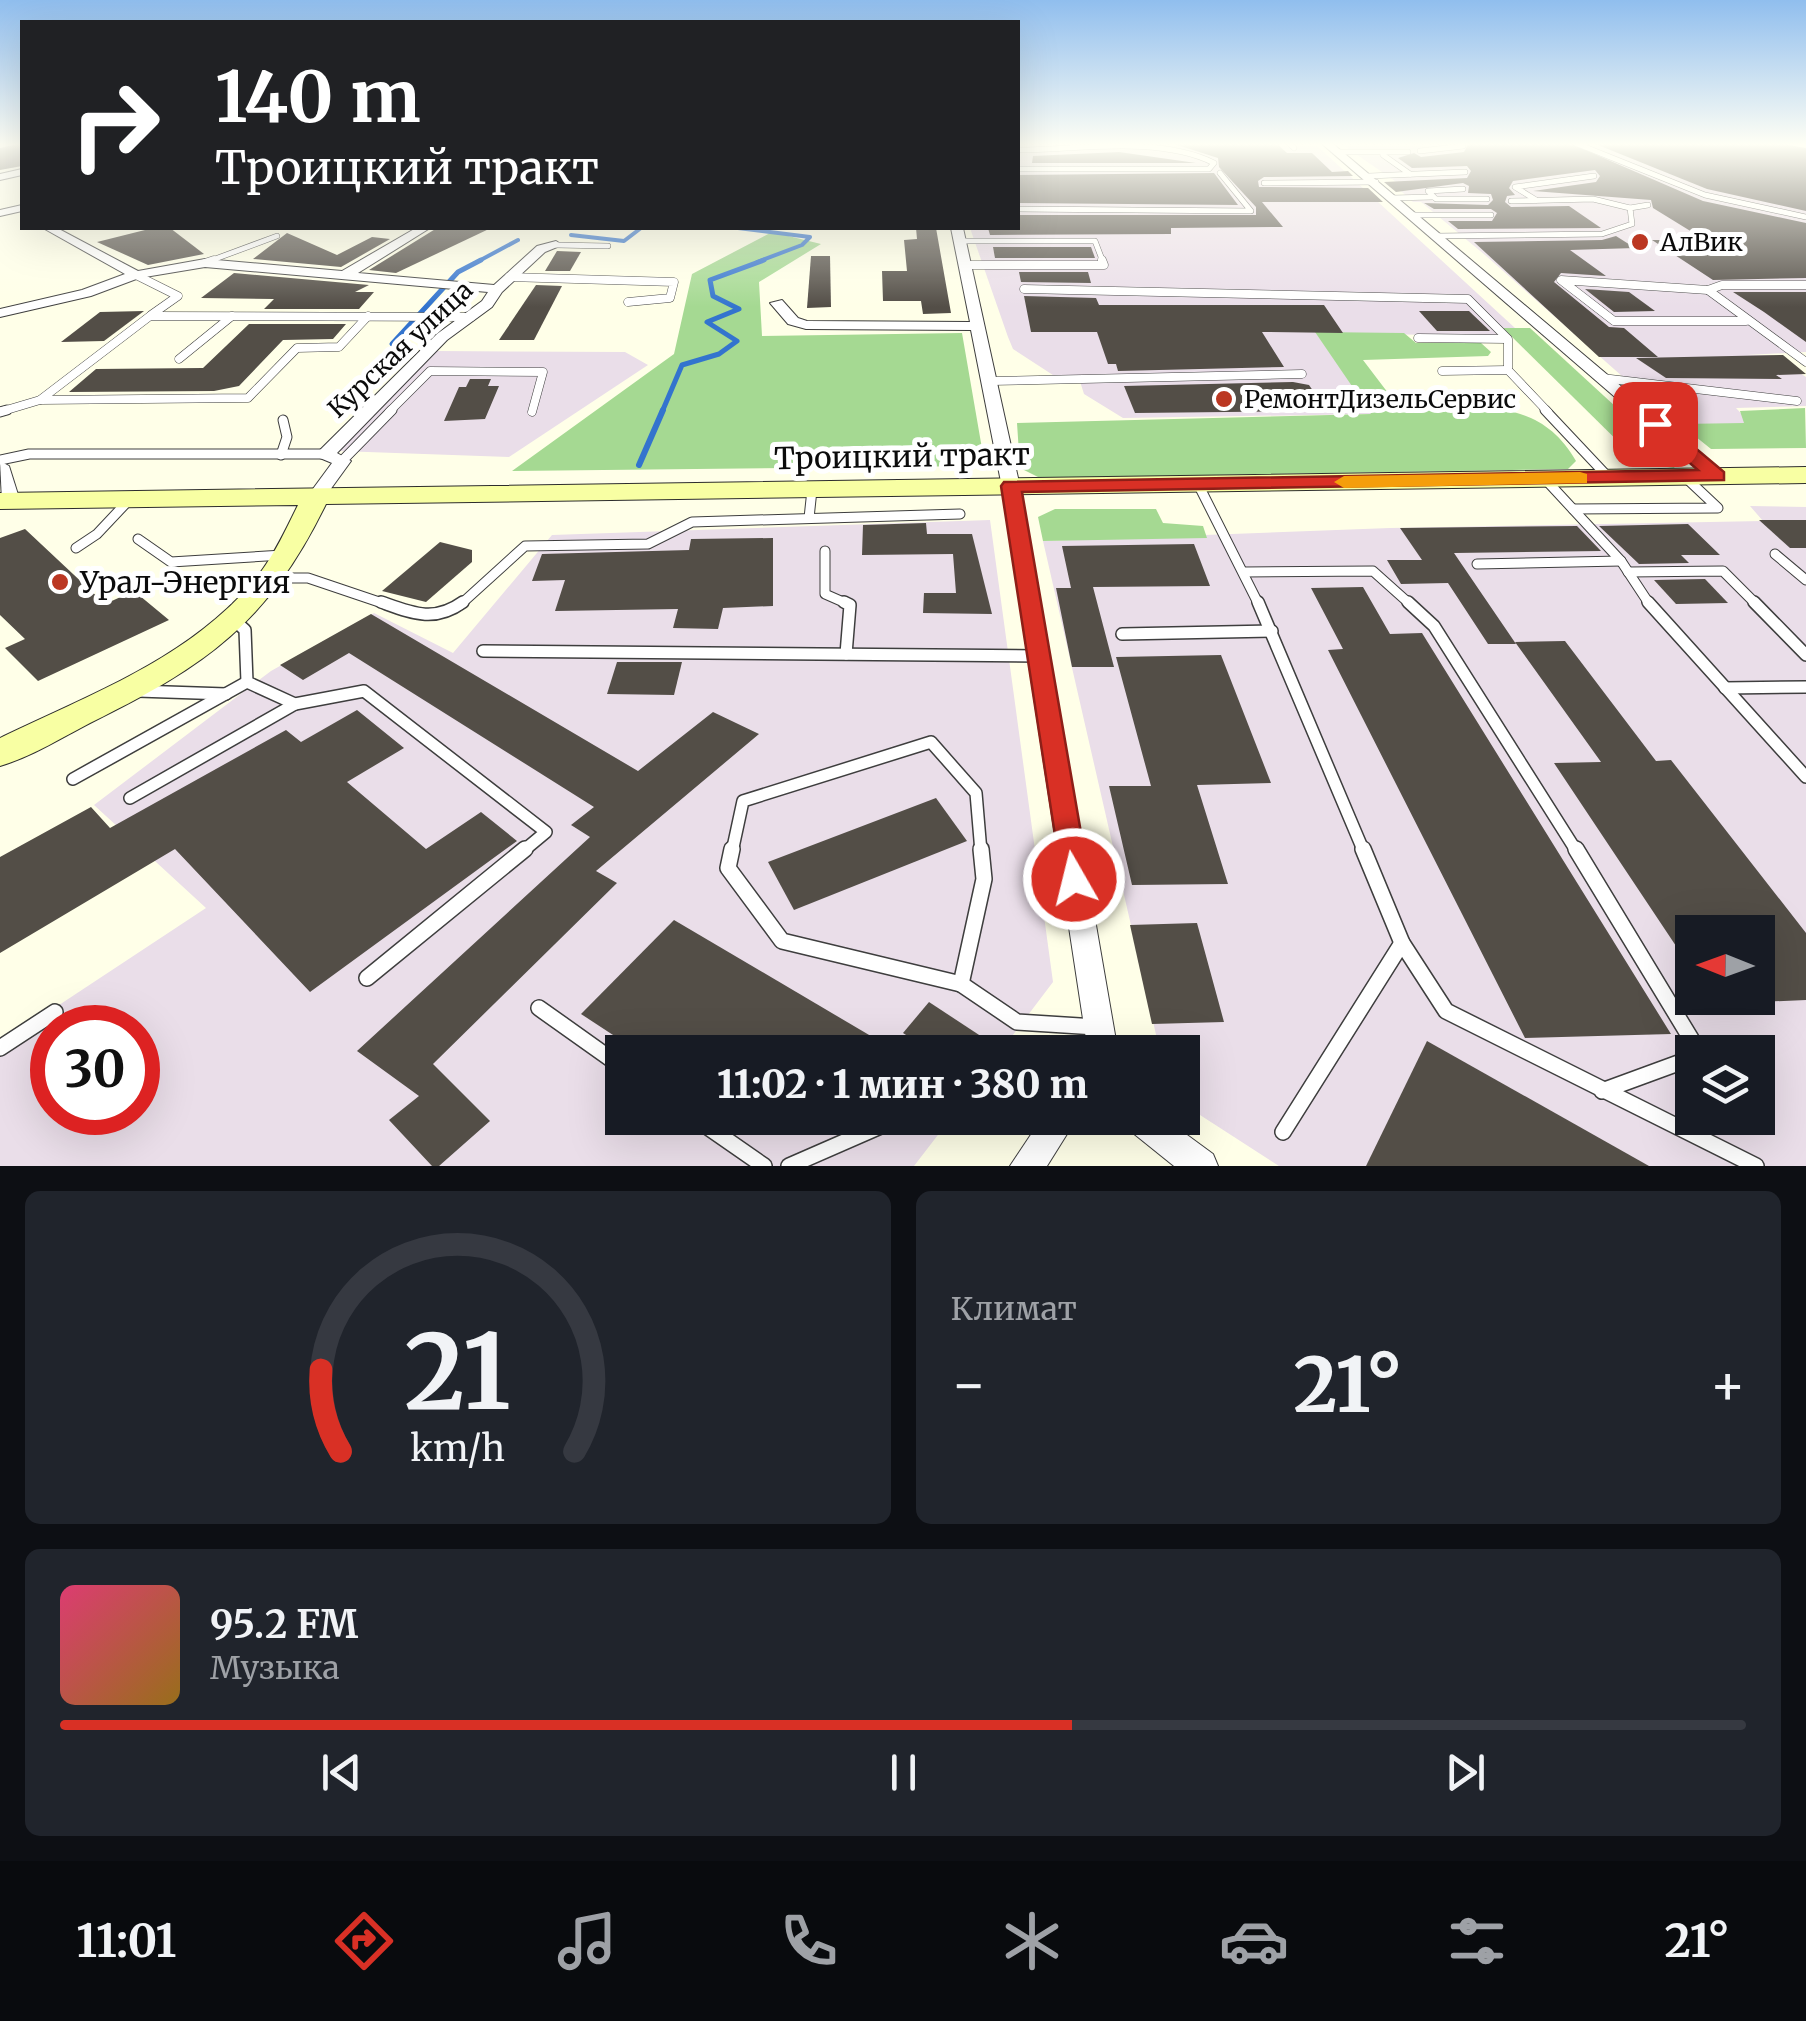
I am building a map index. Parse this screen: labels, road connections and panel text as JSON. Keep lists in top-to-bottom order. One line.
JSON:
{"streets":{"main road":["Троицкий тракт"],"street":["Курская улица"]},"crossings":[["Курская улица","Троицкий тракт"]],"places":["АлВик","РемонтДизельСервис","Урал-Энергия"],"north":"left","page":{"turn":["140 m","Троицкий тракт"],"limit":"30","trip":"11:02 · 1 мин · 380 m","tile":"Климат","heat":["−","21°","+"],"song":["95.2 FM","Музыка"],"tabs":["11:01","21°"],"gauge":["21","km/h"]}}
